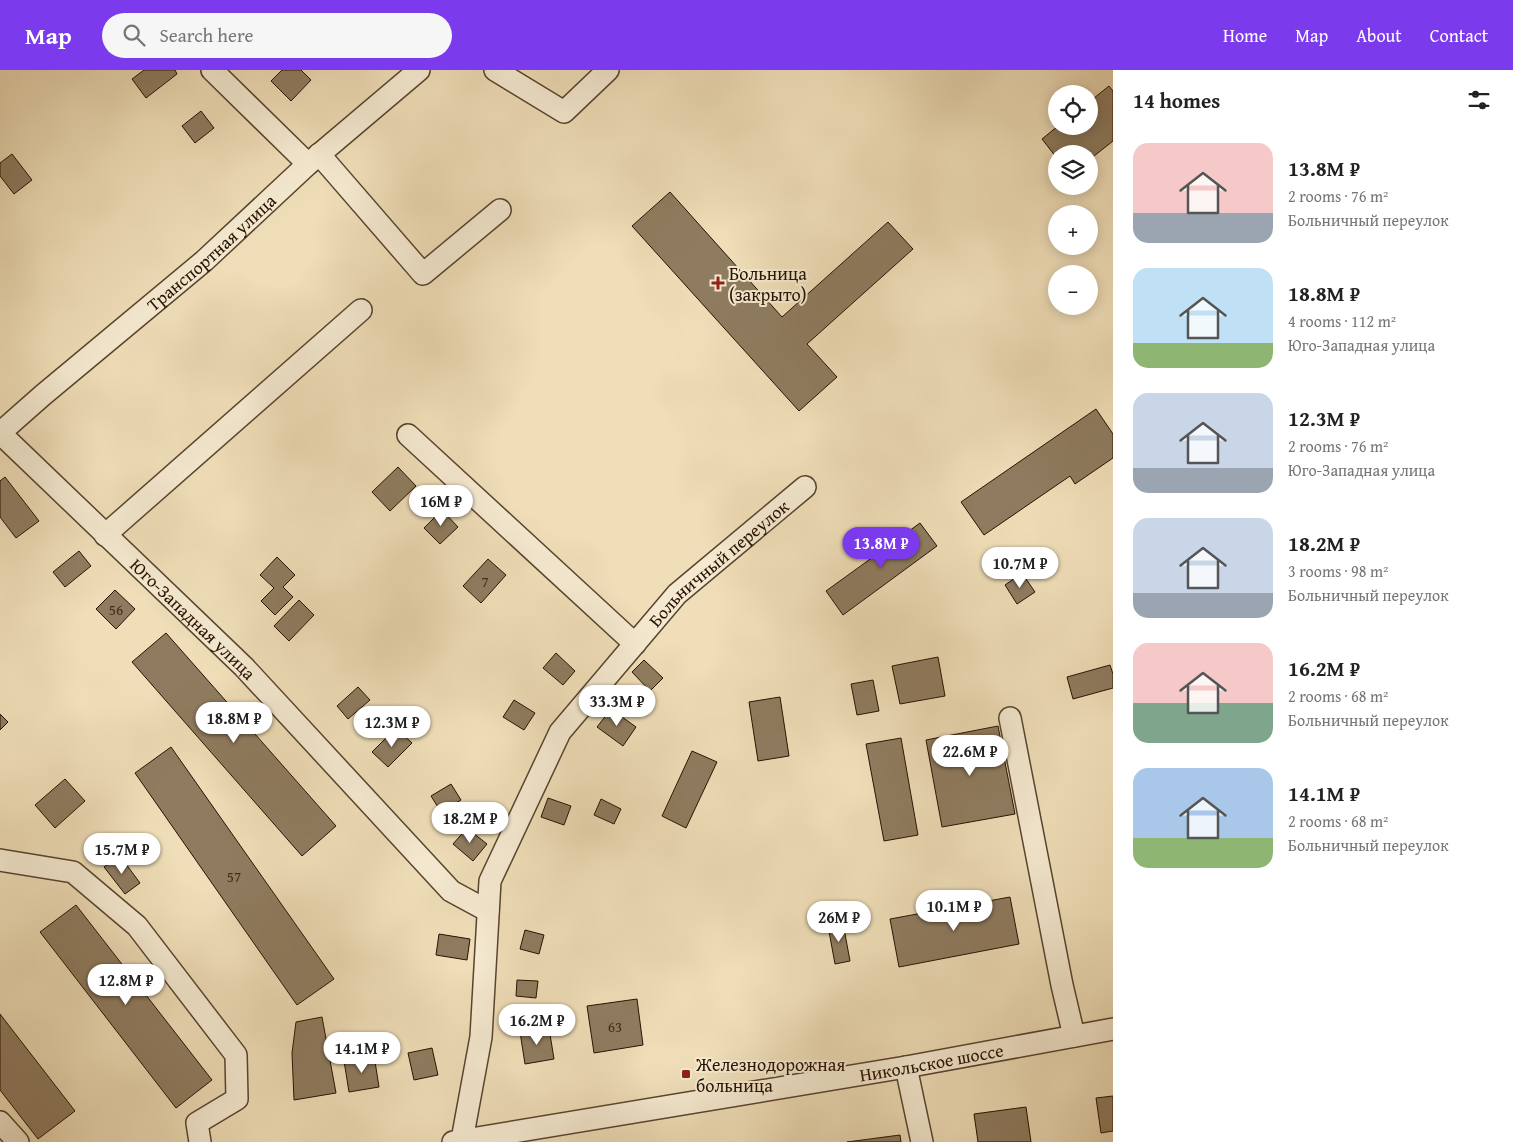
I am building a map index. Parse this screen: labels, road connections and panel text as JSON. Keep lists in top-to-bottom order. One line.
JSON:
{"streets":{"street":["Транспортная улица","Больничный переулок","Юго-Западная улица","Никольское шоссе"]},"crossings":[["Транспортная улица","Юго-Западная улица"],["Больничный переулок","Юго-Западная улица"],["Больничный переулок","Никольское шоссе"]],"places":{"health":["Больница (закрыто)"],"transit":["Железнодорожная больница"]},"house_numbers":["7","56","57","63"],"page":{"header":"Map","search":"Search here","nav":["Home","Map","About","Contact"],"heading":"14 homes","map_buttons":["+","−"],"list":[{"name":"13.8M ₽","note":"2 rooms · 76 m² · Больничный переулок"},{"name":"18.8M ₽","note":"4 rooms · 112 m² · Юго-Западная улица"},{"name":"12.3M ₽","note":"2 rooms · 76 m² · Юго-Западная улица"},{"name":"18.2M ₽","note":"3 rooms · 98 m² · Больничный переулок"},{"name":"16.2M ₽","note":"2 rooms · 68 m² · Больничный переулок"},{"name":"14.1M ₽","note":"2 rooms · 68 m² · Больничный переулок"}],"price":["16M ₽","13.8M ₽","10.7M ₽","33.3M ₽","18.8M ₽","12.3M ₽","22.6M ₽","18.2M ₽","15.7M ₽","10.1M ₽","26M ₽","12.8M ₽","16.2M ₽","14.1M ₽"]}}
